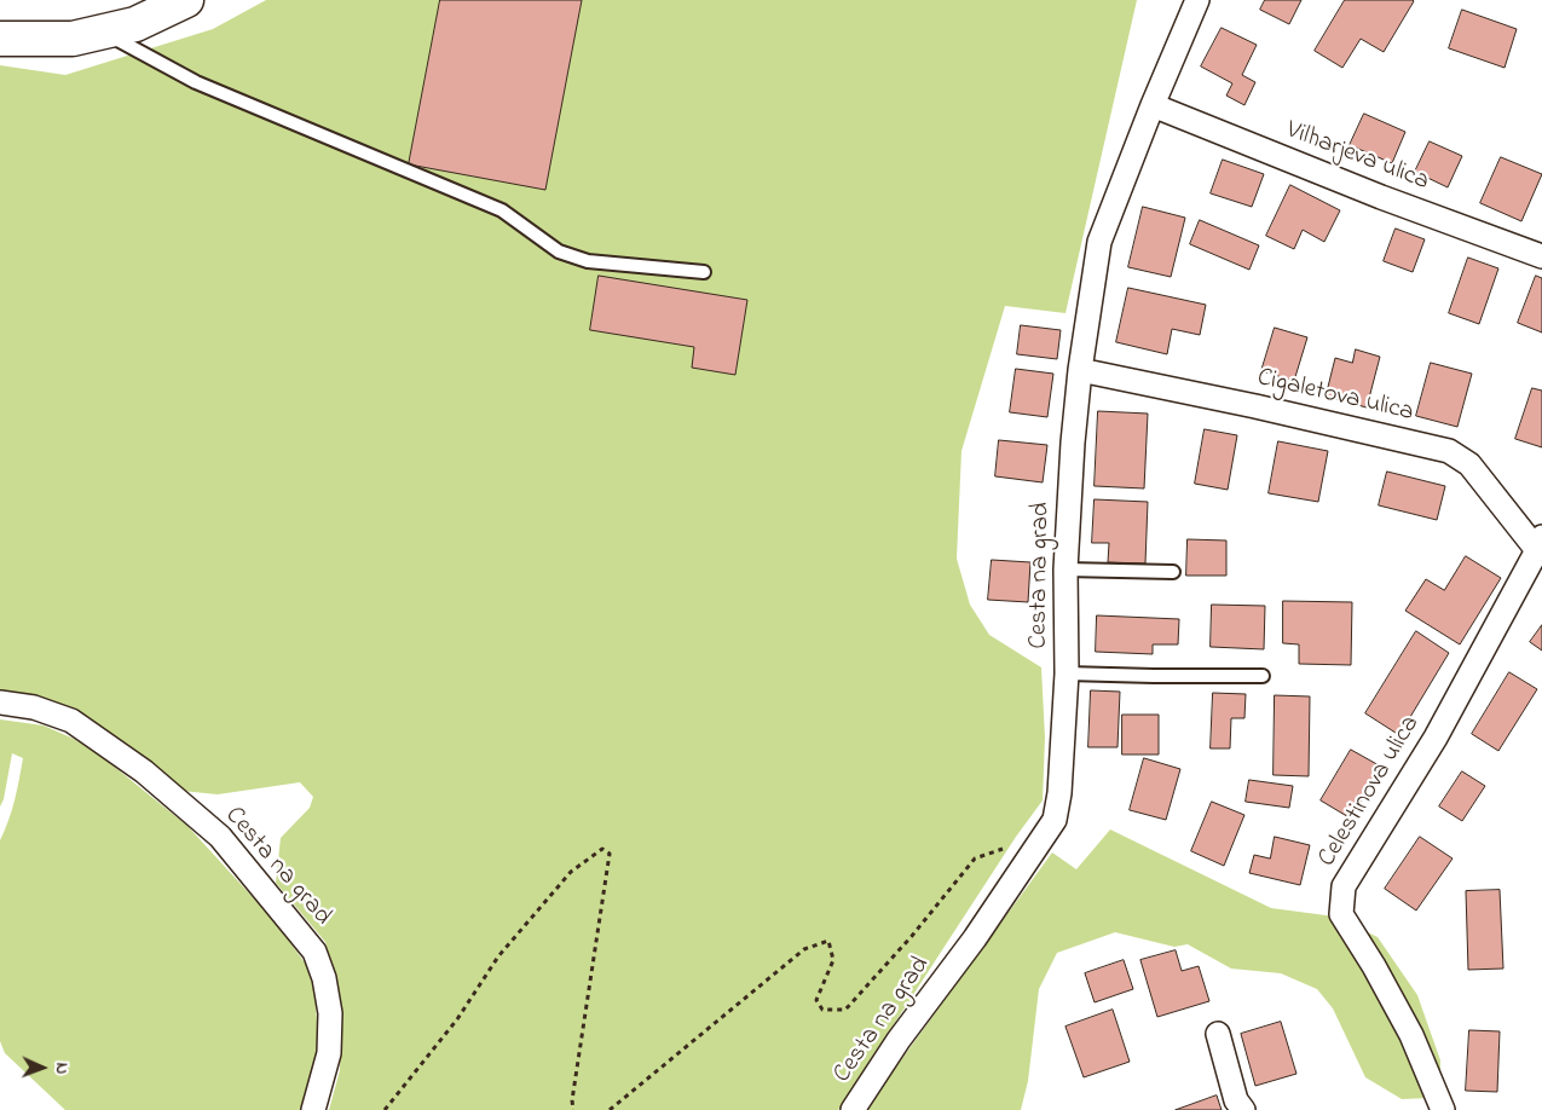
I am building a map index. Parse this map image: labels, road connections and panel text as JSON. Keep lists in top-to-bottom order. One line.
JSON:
{"streets":{"street":["Vilharjeva ulica","Cigaletova ulica","Cesta na grad","Celestinova ulica"]},"crossings":[["Vilharjeva ulica","Cesta na grad"],["Cigaletova ulica","Cesta na grad"],["Cigaletova ulica","Celestinova ulica"]],"north":"right"}
